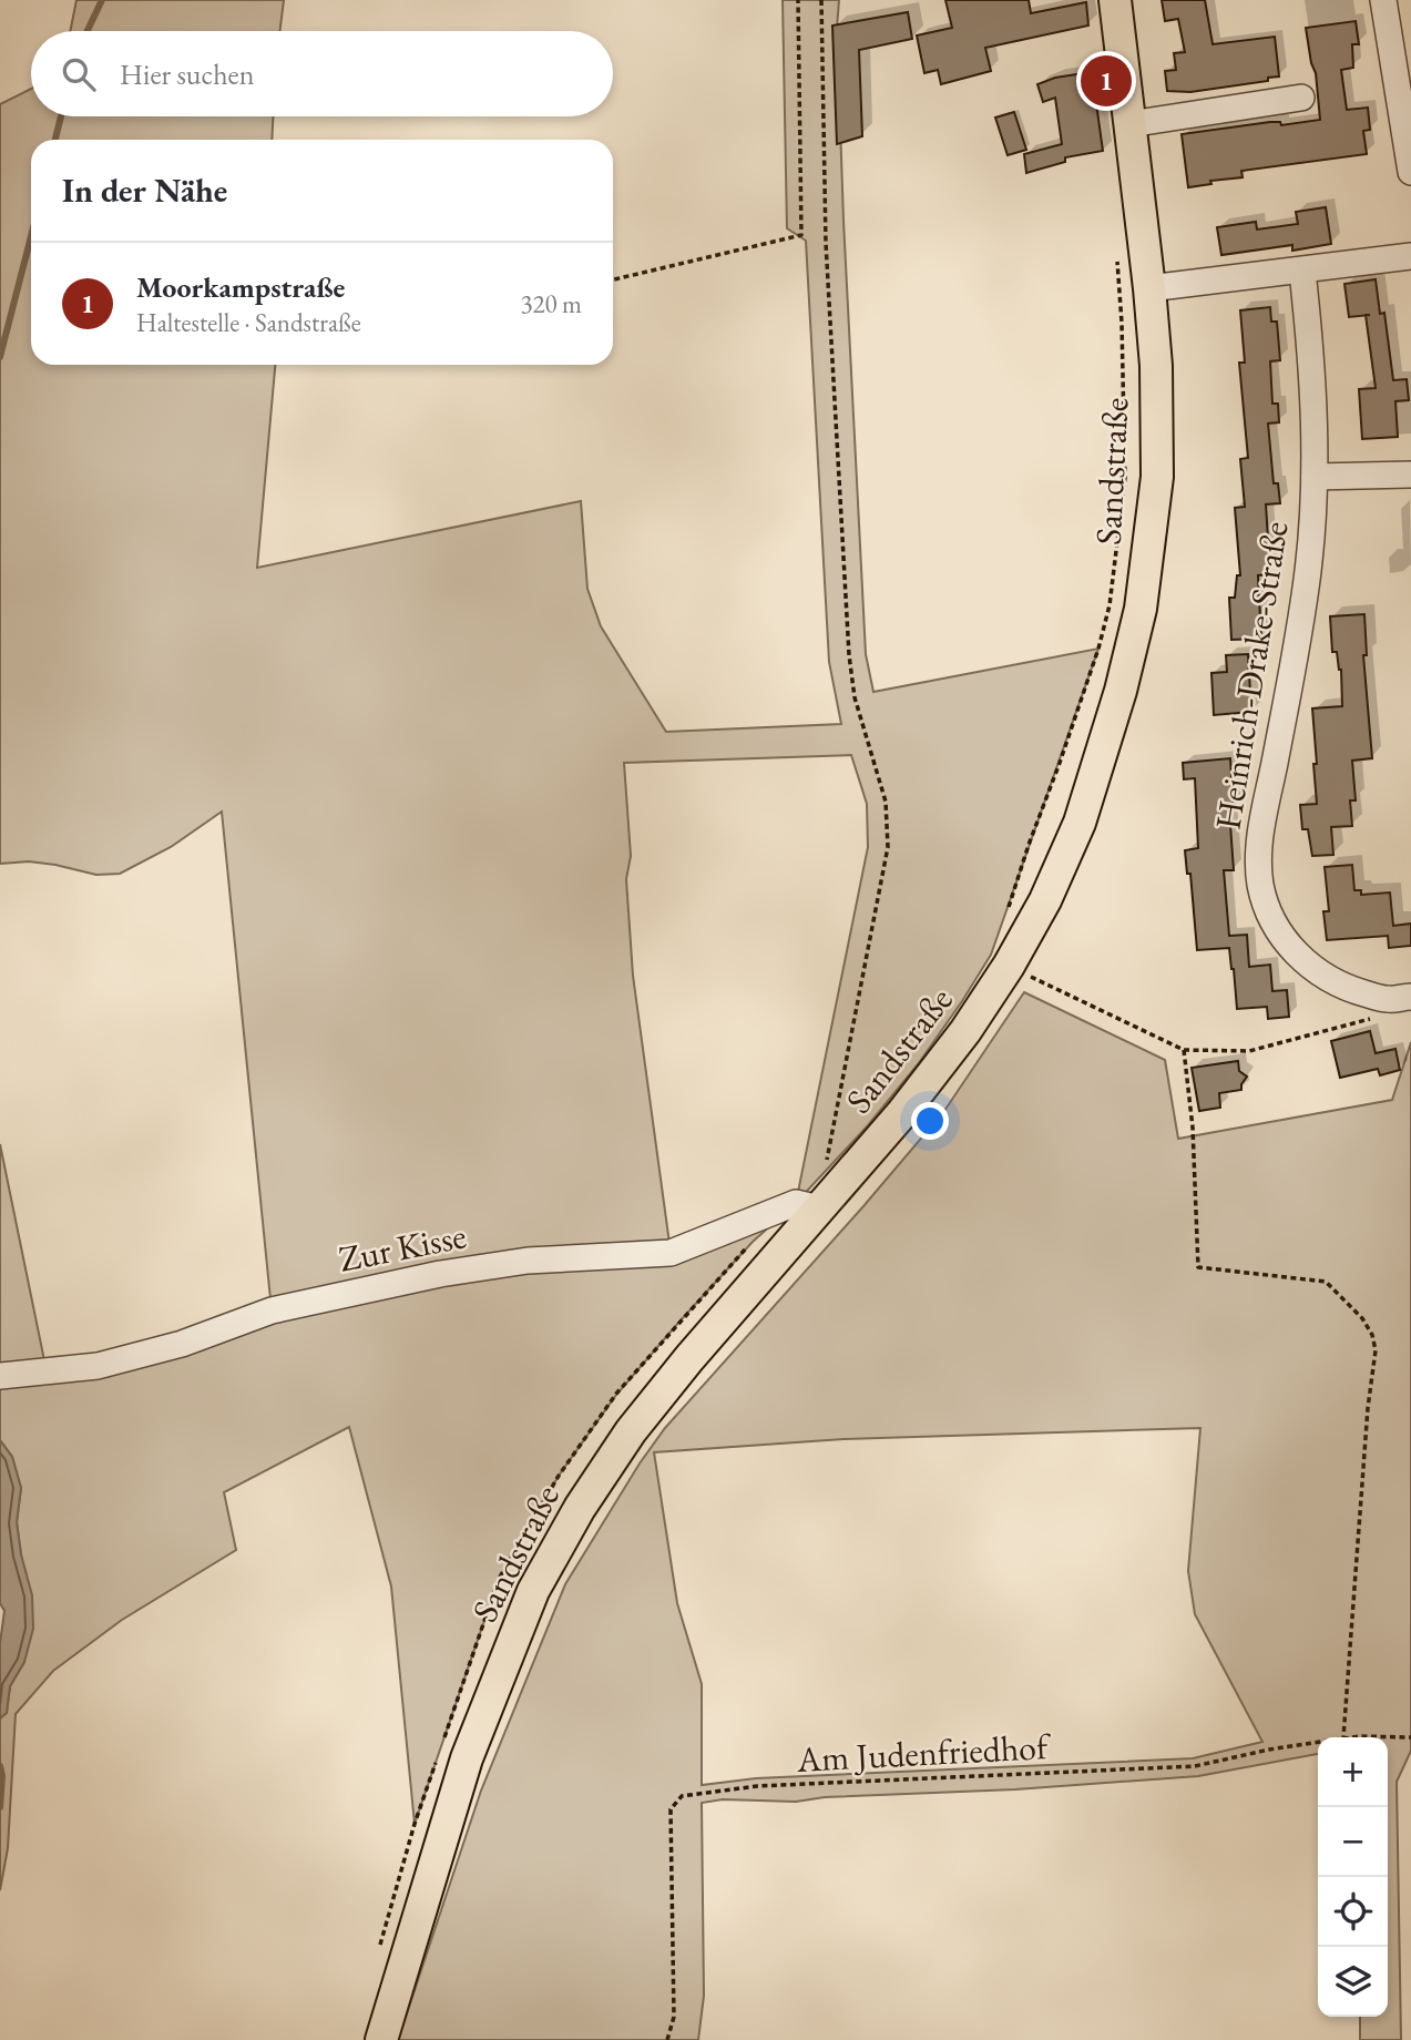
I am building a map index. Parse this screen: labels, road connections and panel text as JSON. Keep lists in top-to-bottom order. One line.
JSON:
{"streets":{"main road":["Sandstraße"],"street":["Heinrich-Drake-Straße","Zur Kisse"],"path":["Am Judenfriedhof"]},"crossings":[["Sandstraße","Zur Kisse"]],"page":{"search":"Hier suchen","pins":"1","heading":"In der Nähe","list":[{"mark":"1","name":"Moorkampstraße","note":"Haltestelle · Sandstraße","value":"320 m"}],"map_buttons":["+","−"]}}
